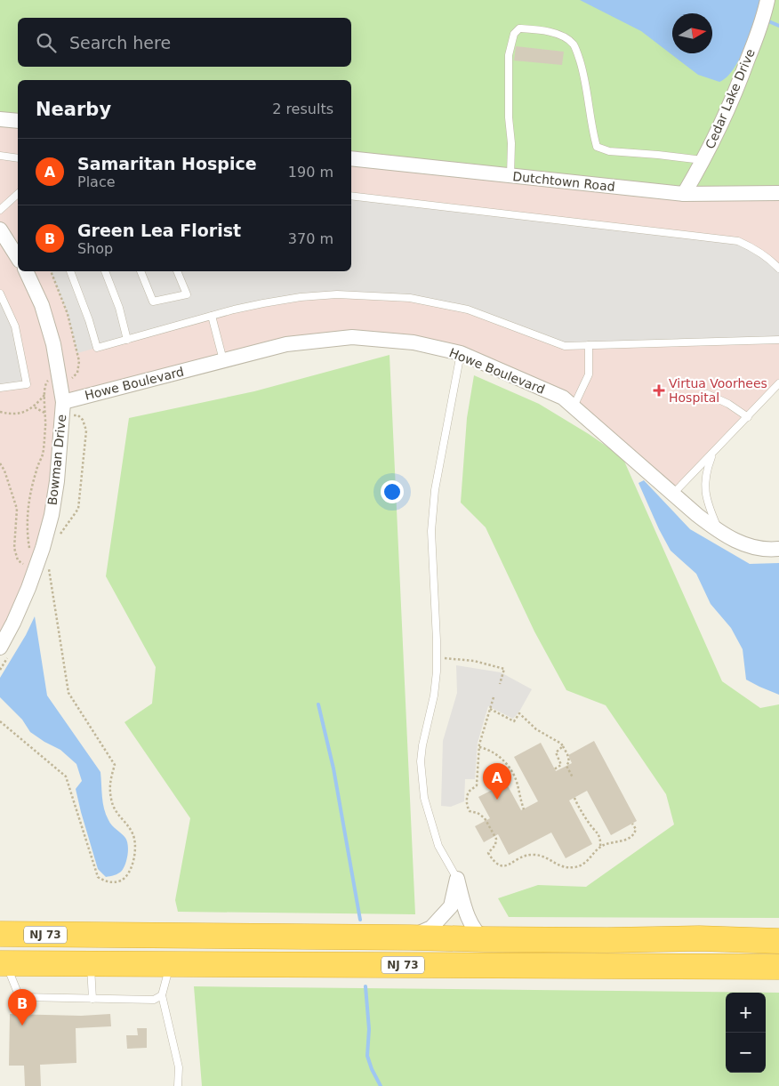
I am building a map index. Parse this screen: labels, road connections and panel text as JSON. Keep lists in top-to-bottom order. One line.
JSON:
{"streets":{"highway":["NJ 73"],"street":["Cedar Lake Drive","Dutchtown Road","Howe Boulevard","Bowman Drive"]},"crossings":[["Cedar Lake Drive","Dutchtown Road"],["Howe Boulevard","Bowman Drive"]],"places":{"health":["Virtua Voorhees Hospital"]},"north":"right","page":{"search":"Search here","heading":["Nearby","2 results"],"list":[{"mark":"A","name":"Samaritan Hospice","note":"Place","value":"190 m"},{"mark":"B","name":"Green Lea Florist","note":"Shop","value":"370 m"}],"pins":["A","B"],"map_buttons":["+","−"]}}
